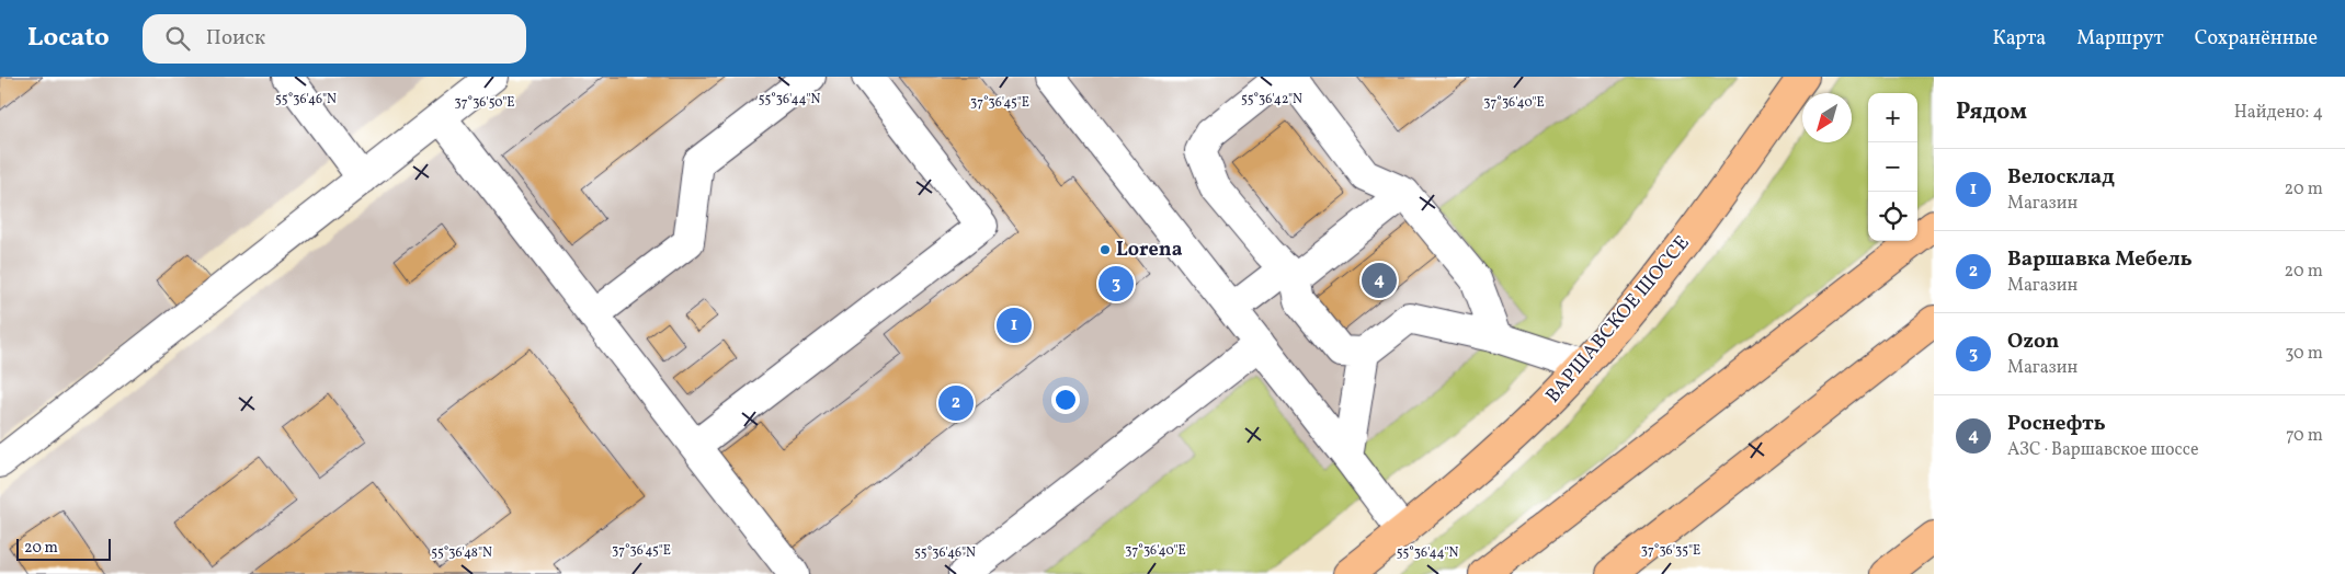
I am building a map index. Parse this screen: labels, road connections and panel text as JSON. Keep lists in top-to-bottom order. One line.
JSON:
{"streets":{"main road":["ВАРШАВСКОЕ ШОССЕ"]},"places":["Lorena"],"scale_bar":"20 m","north":"bottom left","page":{"header":"Locato","search":"Поиск","nav":["Карта","Маршрут","Сохранённые"],"heading":["Рядом","Найдено: 4"],"map_buttons":["+","−"],"list":[{"mark":"1","name":"Велосклад","note":"Магазин","value":"20 m"},{"mark":"2","name":"Варшавка Мебель","note":"Магазин","value":"20 m"},{"mark":"3","name":"Ozon","note":"Магазин","value":"30 m"},{"mark":"4","name":"Роснефть","note":"АЗС · Варшавское шоссе","value":"70 m"}],"pins":["4","3","1","2"],"scale":"20 m"},"coordinates":["55°36'44\"N","55°36'42\"N","55°36'46\"N","37°36'50\"E","37°36'45\"E","37°36'40\"E","37°36'35\"E","55°36'48\"N"]}
